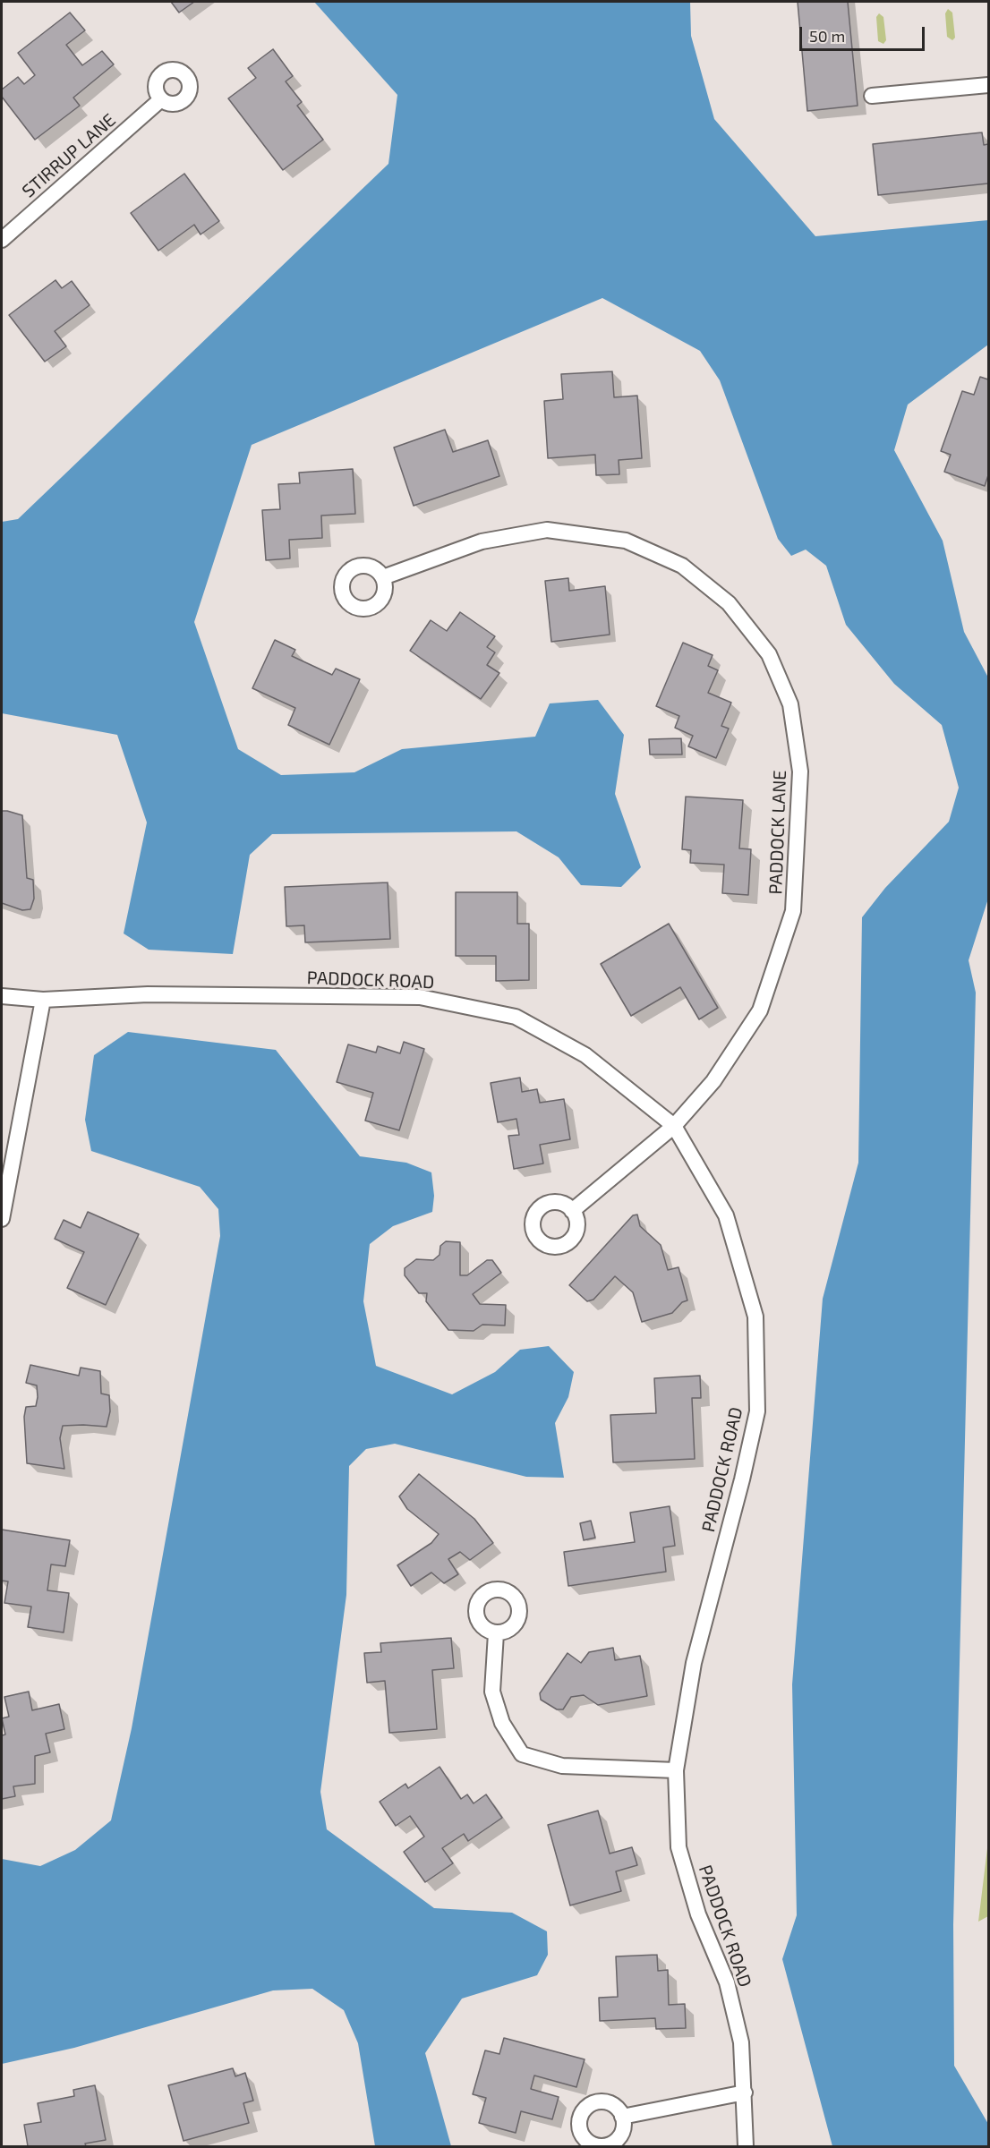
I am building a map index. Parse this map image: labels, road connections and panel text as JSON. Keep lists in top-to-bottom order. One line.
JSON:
{"streets":{"street":["STIRRUP LANE","PADDOCK LANE","PADDOCK ROAD"]},"crossings":[["PADDOCK LANE","PADDOCK ROAD"]],"scale_bar":"50 m"}
